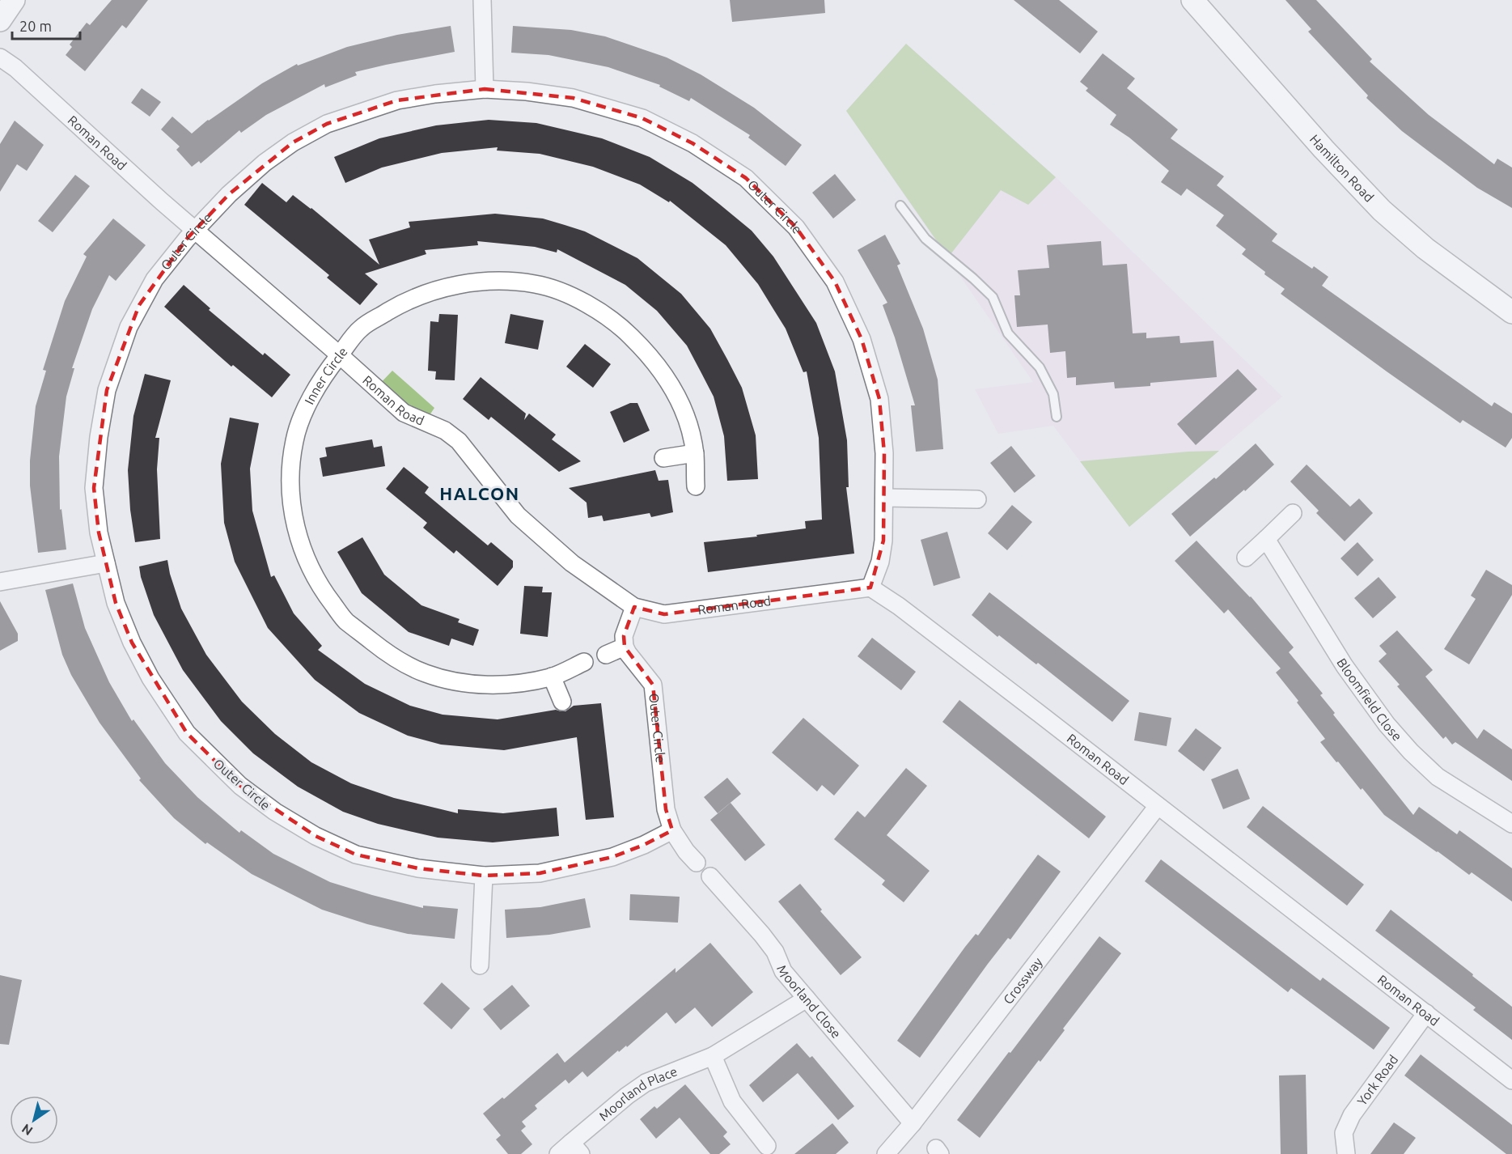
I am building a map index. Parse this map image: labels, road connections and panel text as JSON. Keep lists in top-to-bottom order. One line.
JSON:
{"streets":{"street":["Roman Road","Hamilton Road","Outer Circle","Inner Circle","Bloomfield Close","Crossway","Moorland Close","York Road","Moorland Place"]},"crossings":[["Roman Road","Outer Circle"],["Roman Road","Inner Circle"],["Roman Road","Crossway"],["Roman Road","York Road"],["Crossway","Moorland Close"],["Moorland Close","Moorland Place"]],"districts":["HALCON"],"scale_bar":"20 m","north":"bottom left"}
